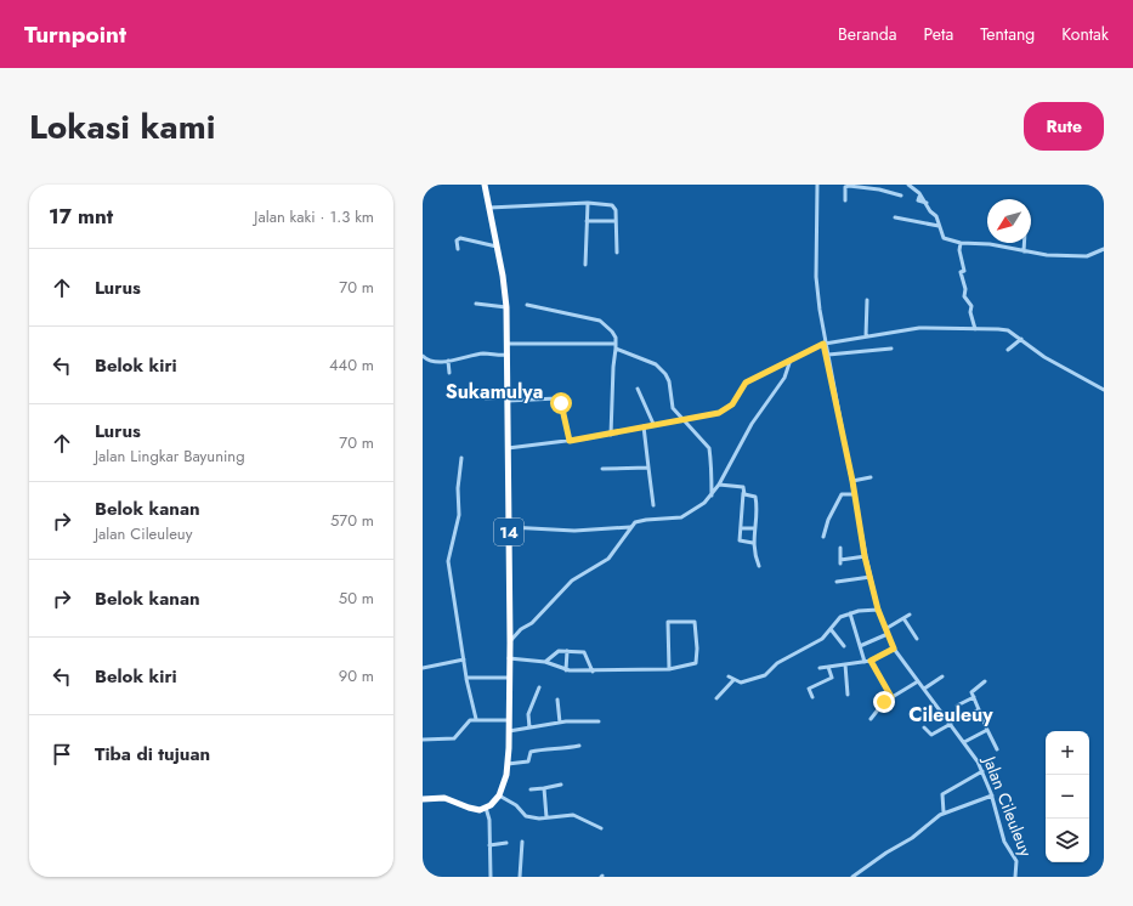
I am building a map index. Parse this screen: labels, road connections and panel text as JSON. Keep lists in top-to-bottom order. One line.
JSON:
{"streets":{"highway":["14"],"street":["Jalan Cileuleuy"]},"districts":["Sukamulya","Cileuleuy"],"north":"bottom left","page":{"header":"Turnpoint","nav":["Beranda","Peta","Tentang","Kontak"],"title":"Lokasi kami","buttons":"Rute","heading":["17 mnt","Jalan kaki · 1.3 km"],"list":[["Lurus","70 m"],["Belok kiri","440 m"],["Lurus","Jalan Lingkar Bayuning","70 m"],["Belok kanan","Jalan Cileuleuy","570 m"],["Belok kanan","50 m"],["Belok kiri","90 m"],"Tiba di tujuan"],"map_buttons":["+","−"]}}
